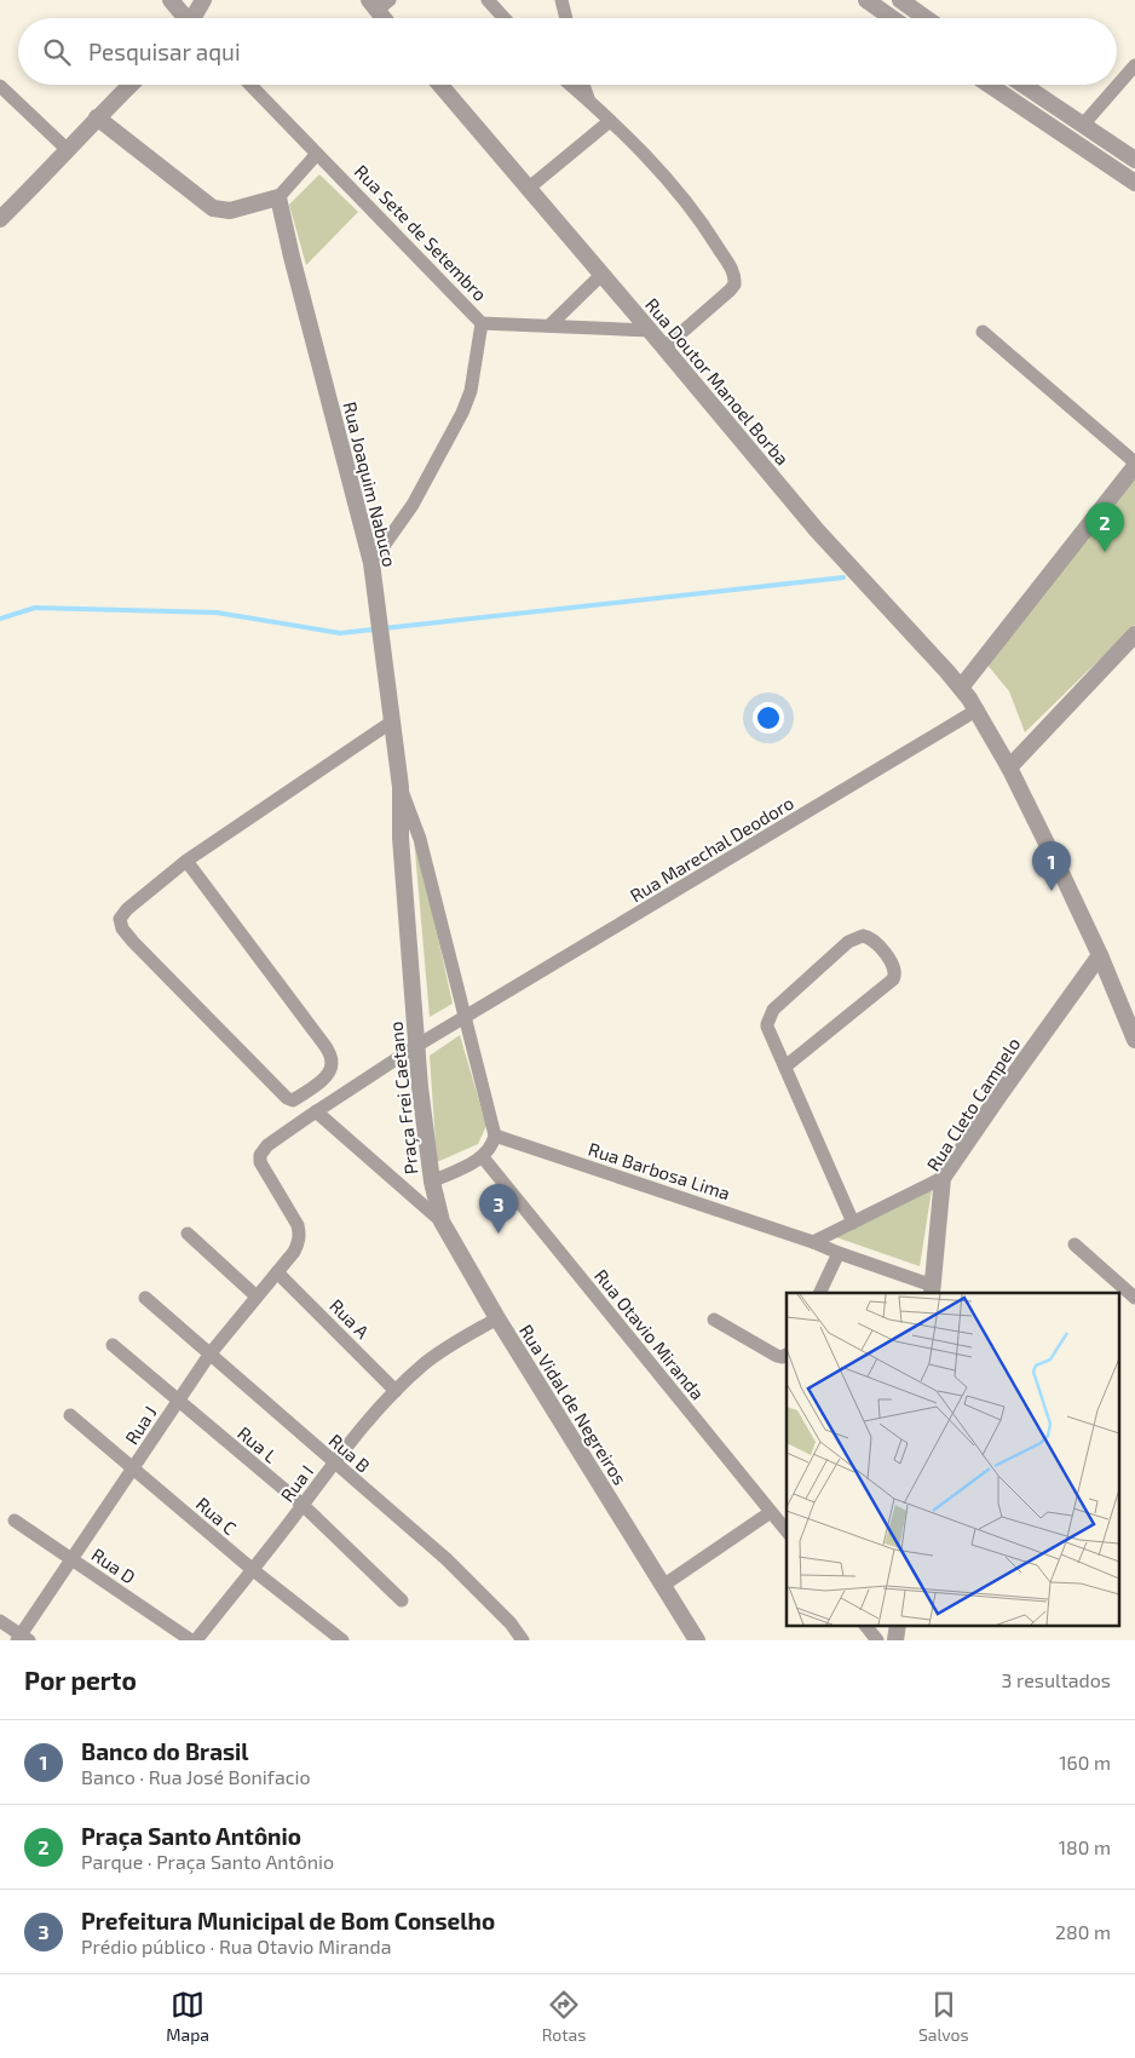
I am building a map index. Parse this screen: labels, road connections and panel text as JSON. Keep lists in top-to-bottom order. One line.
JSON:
{"streets":{"street":["Rua Sete de Setembro","Rua Doutor Manoel Borba","Rua Joaquim Nabuco","Rua Marechal Deodoro","Praça Frei Caetano","Rua Cleto Campelo","Rua Barbosa Lima","Rua A","Rua Otavio Miranda","Rua Vidal de Negreiros","Rua J","Rua L","Rua B","Rua I","Rua C","Rua D"]},"crossings":[["Rua Sete de Setembro","Rua Doutor Manoel Borba"],["Rua Doutor Manoel Borba","Rua Marechal Deodoro"],["Rua Doutor Manoel Borba","Rua Cleto Campelo"],["Rua Joaquim Nabuco","Praça Frei Caetano"],["Rua Marechal Deodoro","Praça Frei Caetano"],["Rua Marechal Deodoro","Rua J"],["Praça Frei Caetano","Rua Otavio Miranda"],["Praça Frei Caetano","Rua Vidal de Negreiros"],["Rua Cleto Campelo","Rua Barbosa Lima"],["Rua A","Rua J"],["Rua A","Rua I"],["Rua Vidal de Negreiros","Rua I"],["Rua J","Rua L"],["Rua J","Rua B"],["Rua J","Rua C"],["Rua J","Rua D"],["Rua L","Rua I"],["Rua B","Rua I"],["Rua I","Rua C"]],"page":{"search":"Pesquisar aqui","pins":["2","1","3"],"heading":["Por perto","3 resultados"],"list":[{"mark":"1","name":"Banco do Brasil","note":"Banco · Rua José Bonifacio","value":"160 m"},{"mark":"2","name":"Praça Santo Antônio","note":"Parque · Praça Santo Antônio","value":"180 m"},{"mark":"3","name":"Prefeitura Municipal de Bom Conselho","note":"Prédio público · Rua Otavio Miranda","value":"280 m"}],"nav":["Mapa","Rotas","Salvos"]}}
